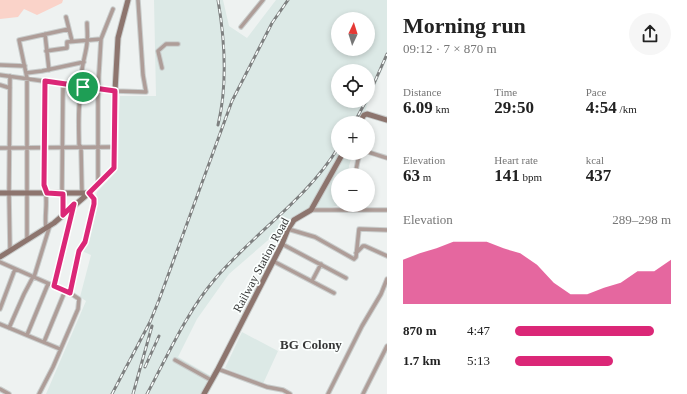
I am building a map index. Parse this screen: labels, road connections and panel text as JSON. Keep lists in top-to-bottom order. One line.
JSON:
{"streets":{"street":["Railway Station Road"]},"districts":["BG Colony"],"north":"top","page":{"heading":["Morning run","09:12 · 7 × 870 m"],"map_buttons":["+","−"],"stats":[["Distance","6.09 km"],["Time","29:50"],["Pace","4:54 /km"],["Elevation","63 m"],["Heart rate","141 bpm"],["kcal","437"]],"chart":["Elevation","289–298 m"],"list":[{"name":"870 m","note":"4:47"},{"name":"1.7 km","note":"5:13"}]}}
